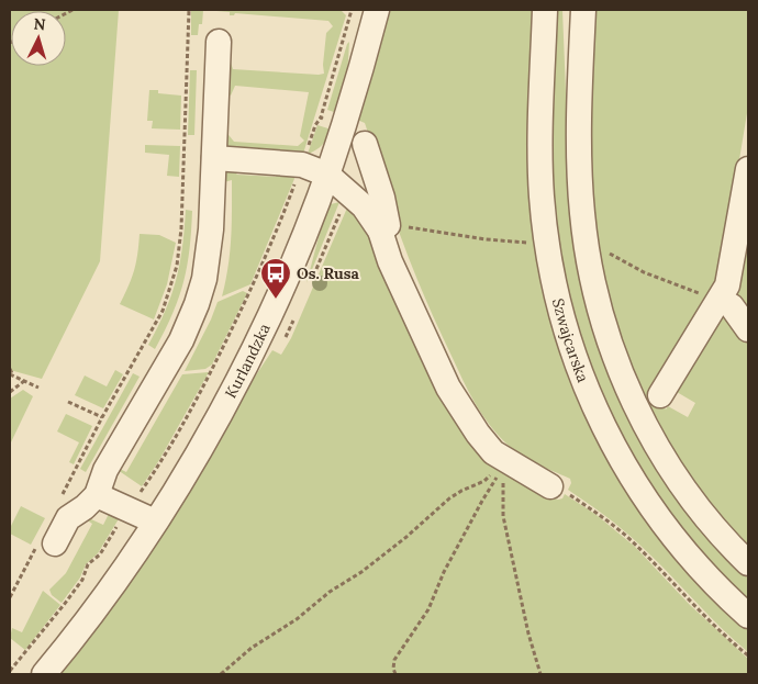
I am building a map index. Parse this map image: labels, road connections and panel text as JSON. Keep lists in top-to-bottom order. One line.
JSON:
{"streets":{"street":["Szwajcarska","Kurlandzka"]},"places":{"bus stop":["Os. Rusa"]},"north":"top"}
